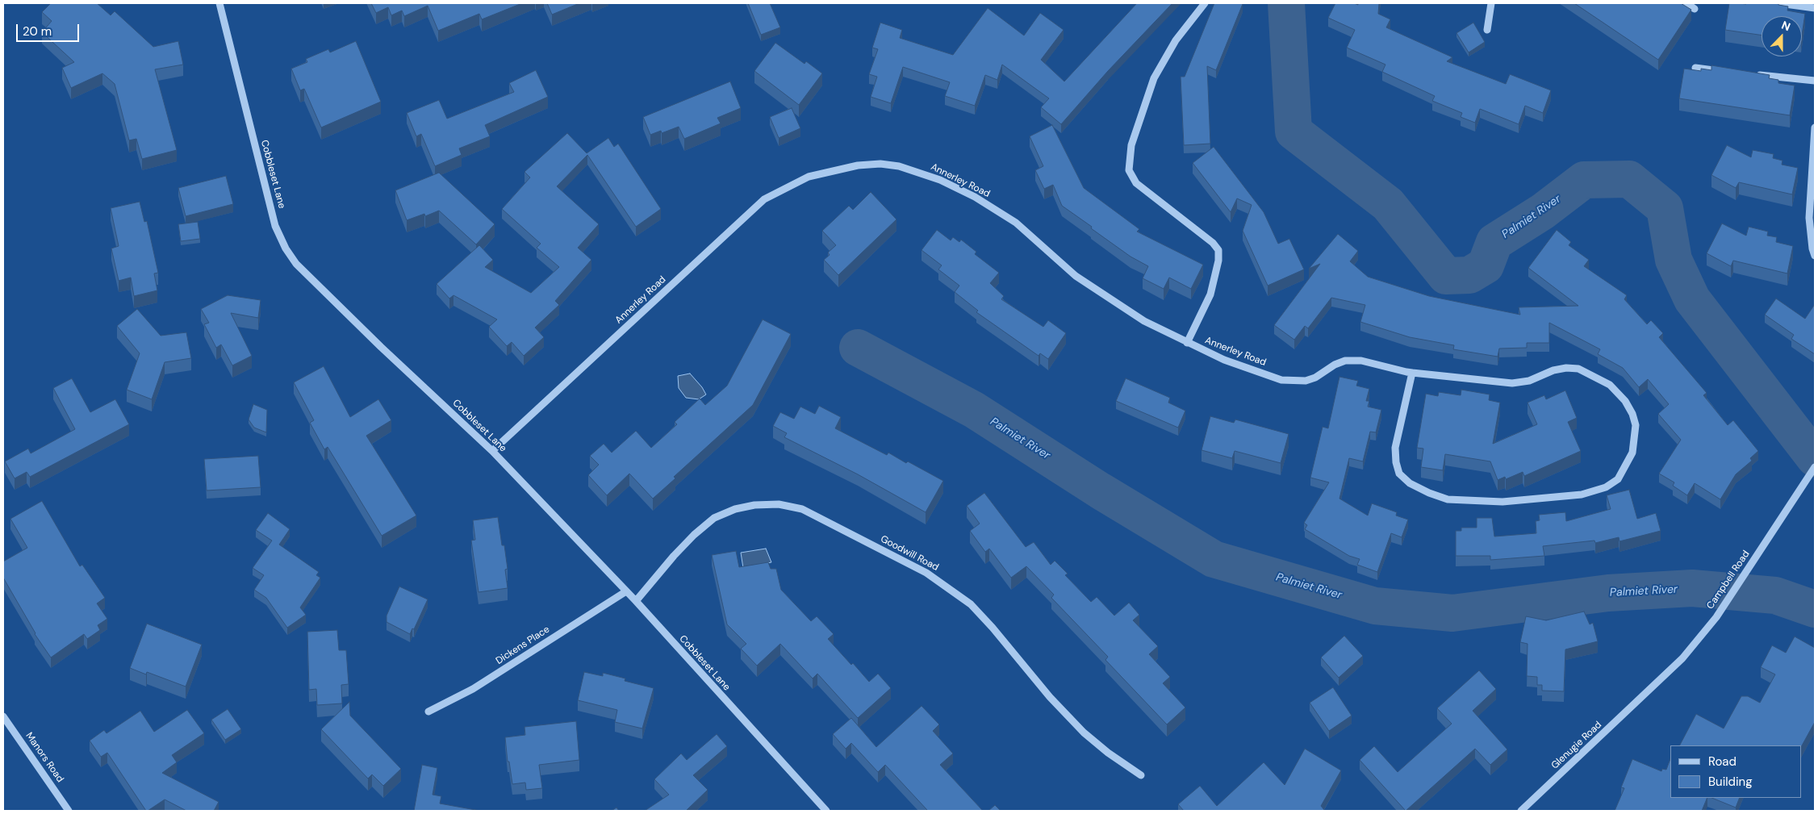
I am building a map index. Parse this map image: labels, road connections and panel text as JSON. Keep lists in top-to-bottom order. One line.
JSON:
{"streets":{"street":["Cobbleset Lane","Annerley Road","Goodwill Road","Campbell Road","Dickens Place","Glenugie Road","Manors Road"]},"crossings":[["Cobbleset Lane","Annerley Road"],["Cobbleset Lane","Goodwill Road"],["Cobbleset Lane","Dickens Place"],["Campbell Road","Glenugie Road"]],"water":["Palmiet River"],"legend":["Road","Building"],"scale_bar":"20 m","north":"top"}
